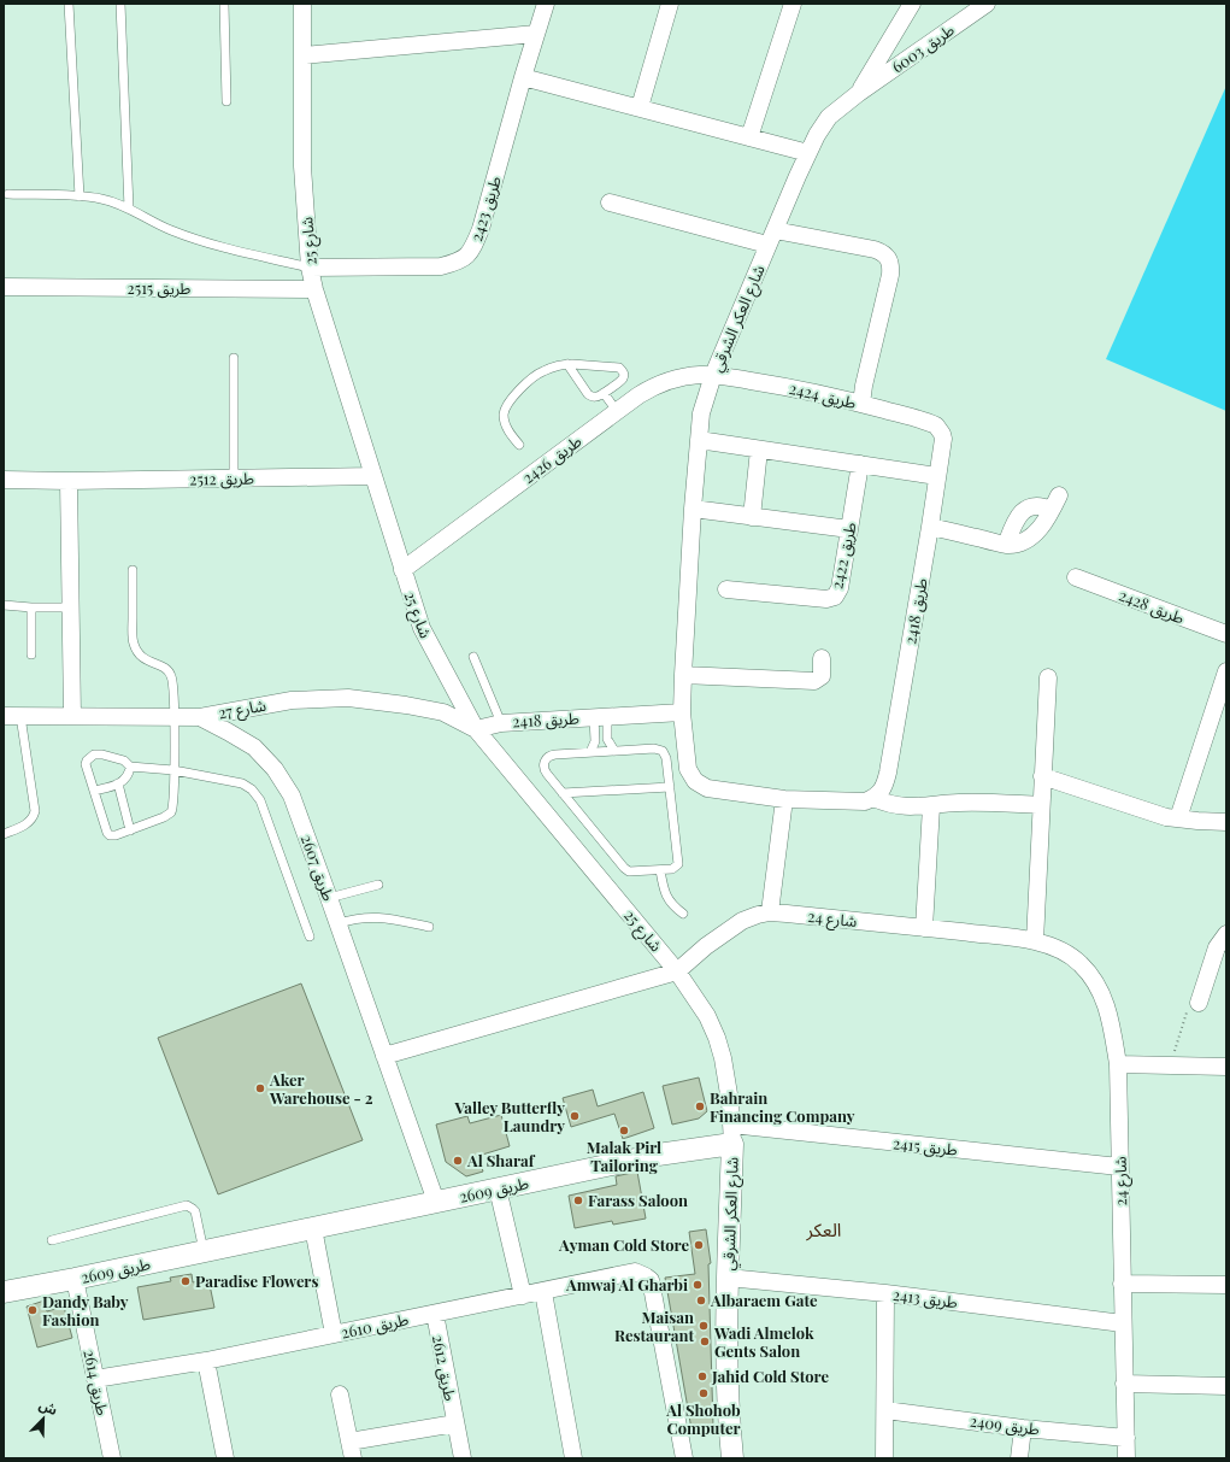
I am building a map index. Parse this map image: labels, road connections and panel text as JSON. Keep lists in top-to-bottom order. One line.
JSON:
{"streets":{"street":["طريق 6003","طريق 2423","شارع 25","طريق 2515","شارع العكر الشرقي","طريق 2424","طريق 2426","طريق 2512","طريق 2422","طريق 2428","طريق 2418","شارع 27","طريق 2607","شارع 24","طريق 2415","طريق 2609","طريق 2413","طريق 2610","طريق 2612","طريق 2614","طريق 2409"]},"crossings":[["طريق 6003","شارع العكر الشرقي"],["طريق 2423","شارع 25"],["شارع 25","طريق 2515"],["شارع 25","شارع العكر الشرقي"],["شارع 25","طريق 2426"],["شارع 25","طريق 2512"],["شارع 25","طريق 2418"],["شارع 25","شارع 27"],["شارع 25","شارع 24"],["شارع 25","طريق 2415"],["شارع 25","طريق 2609"],["شارع العكر الشرقي","طريق 2424"],["شارع العكر الشرقي","طريق 2426"],["شارع العكر الشرقي","طريق 2418"],["شارع العكر الشرقي","طريق 2415"],["شارع العكر الشرقي","طريق 2609"],["شارع العكر الشرقي","طريق 2413"],["طريق 2424","طريق 2426"],["طريق 2424","طريق 2418"],["طريق 2418","شارع 27"],["شارع 27","طريق 2607"],["طريق 2607","طريق 2609"],["شارع 24","طريق 2415"],["شارع 24","طريق 2413"],["شارع 24","طريق 2409"],["طريق 2415","طريق 2609"],["طريق 2609","طريق 2614"],["طريق 2610","طريق 2612"],["طريق 2610","طريق 2614"]],"districts":["العكر"],"places":["Aker Warehouse - 2","Bahrain Financing Company","Valley Butterfly Laundry","Malak Pirl Tailoring","Al Sharaf","Farass Saloon","Ayman Cold Store","Paradise Flowers","Amwaj Al Gharbi","Albaraem Gate","Dandy Baby Fashion","Maisan Restaurant","Wadi Almelok Gents Salon","Jahid Cold Store","Al Shohob Computer"],"north":"top right"}
